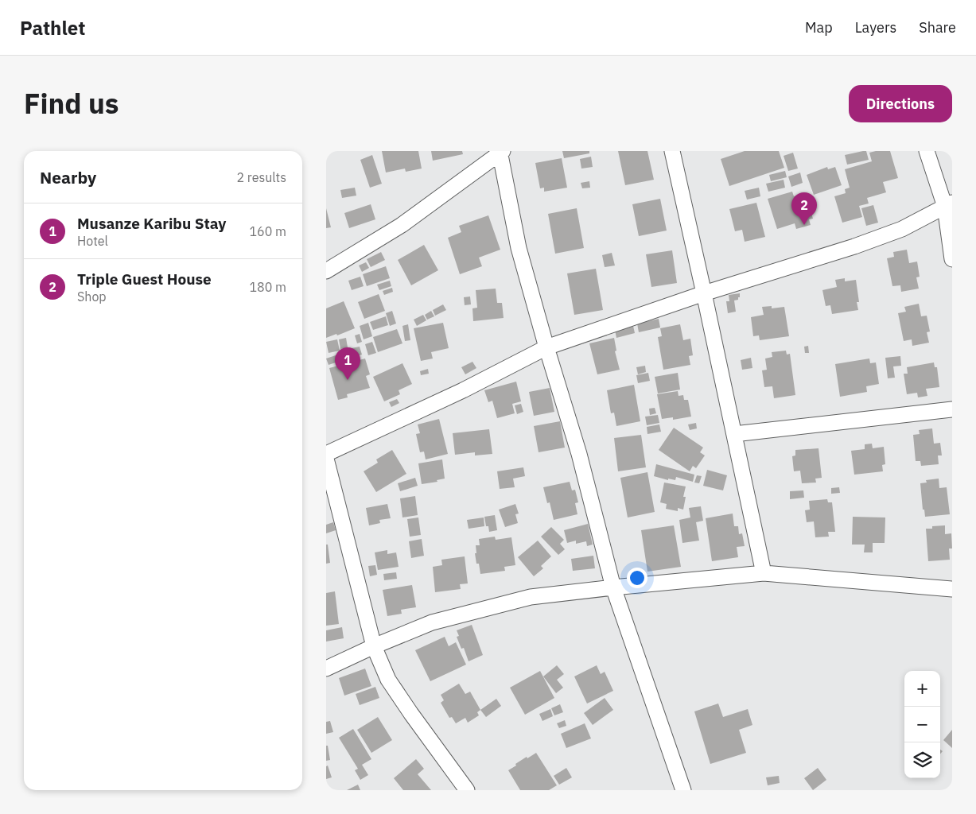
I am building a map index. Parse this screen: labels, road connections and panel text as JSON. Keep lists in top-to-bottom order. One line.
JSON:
{"page":{"header":"Pathlet","nav":["Map","Layers","Share"],"title":"Find us","buttons":"Directions","heading":["Nearby","2 results"],"pins":["2","1"],"list":[{"mark":"1","name":"Musanze Karibu Stay","note":"Hotel","value":"160 m"},{"mark":"2","name":"Triple Guest House","note":"Shop","value":"180 m"}],"map_buttons":["+","−"]}}
